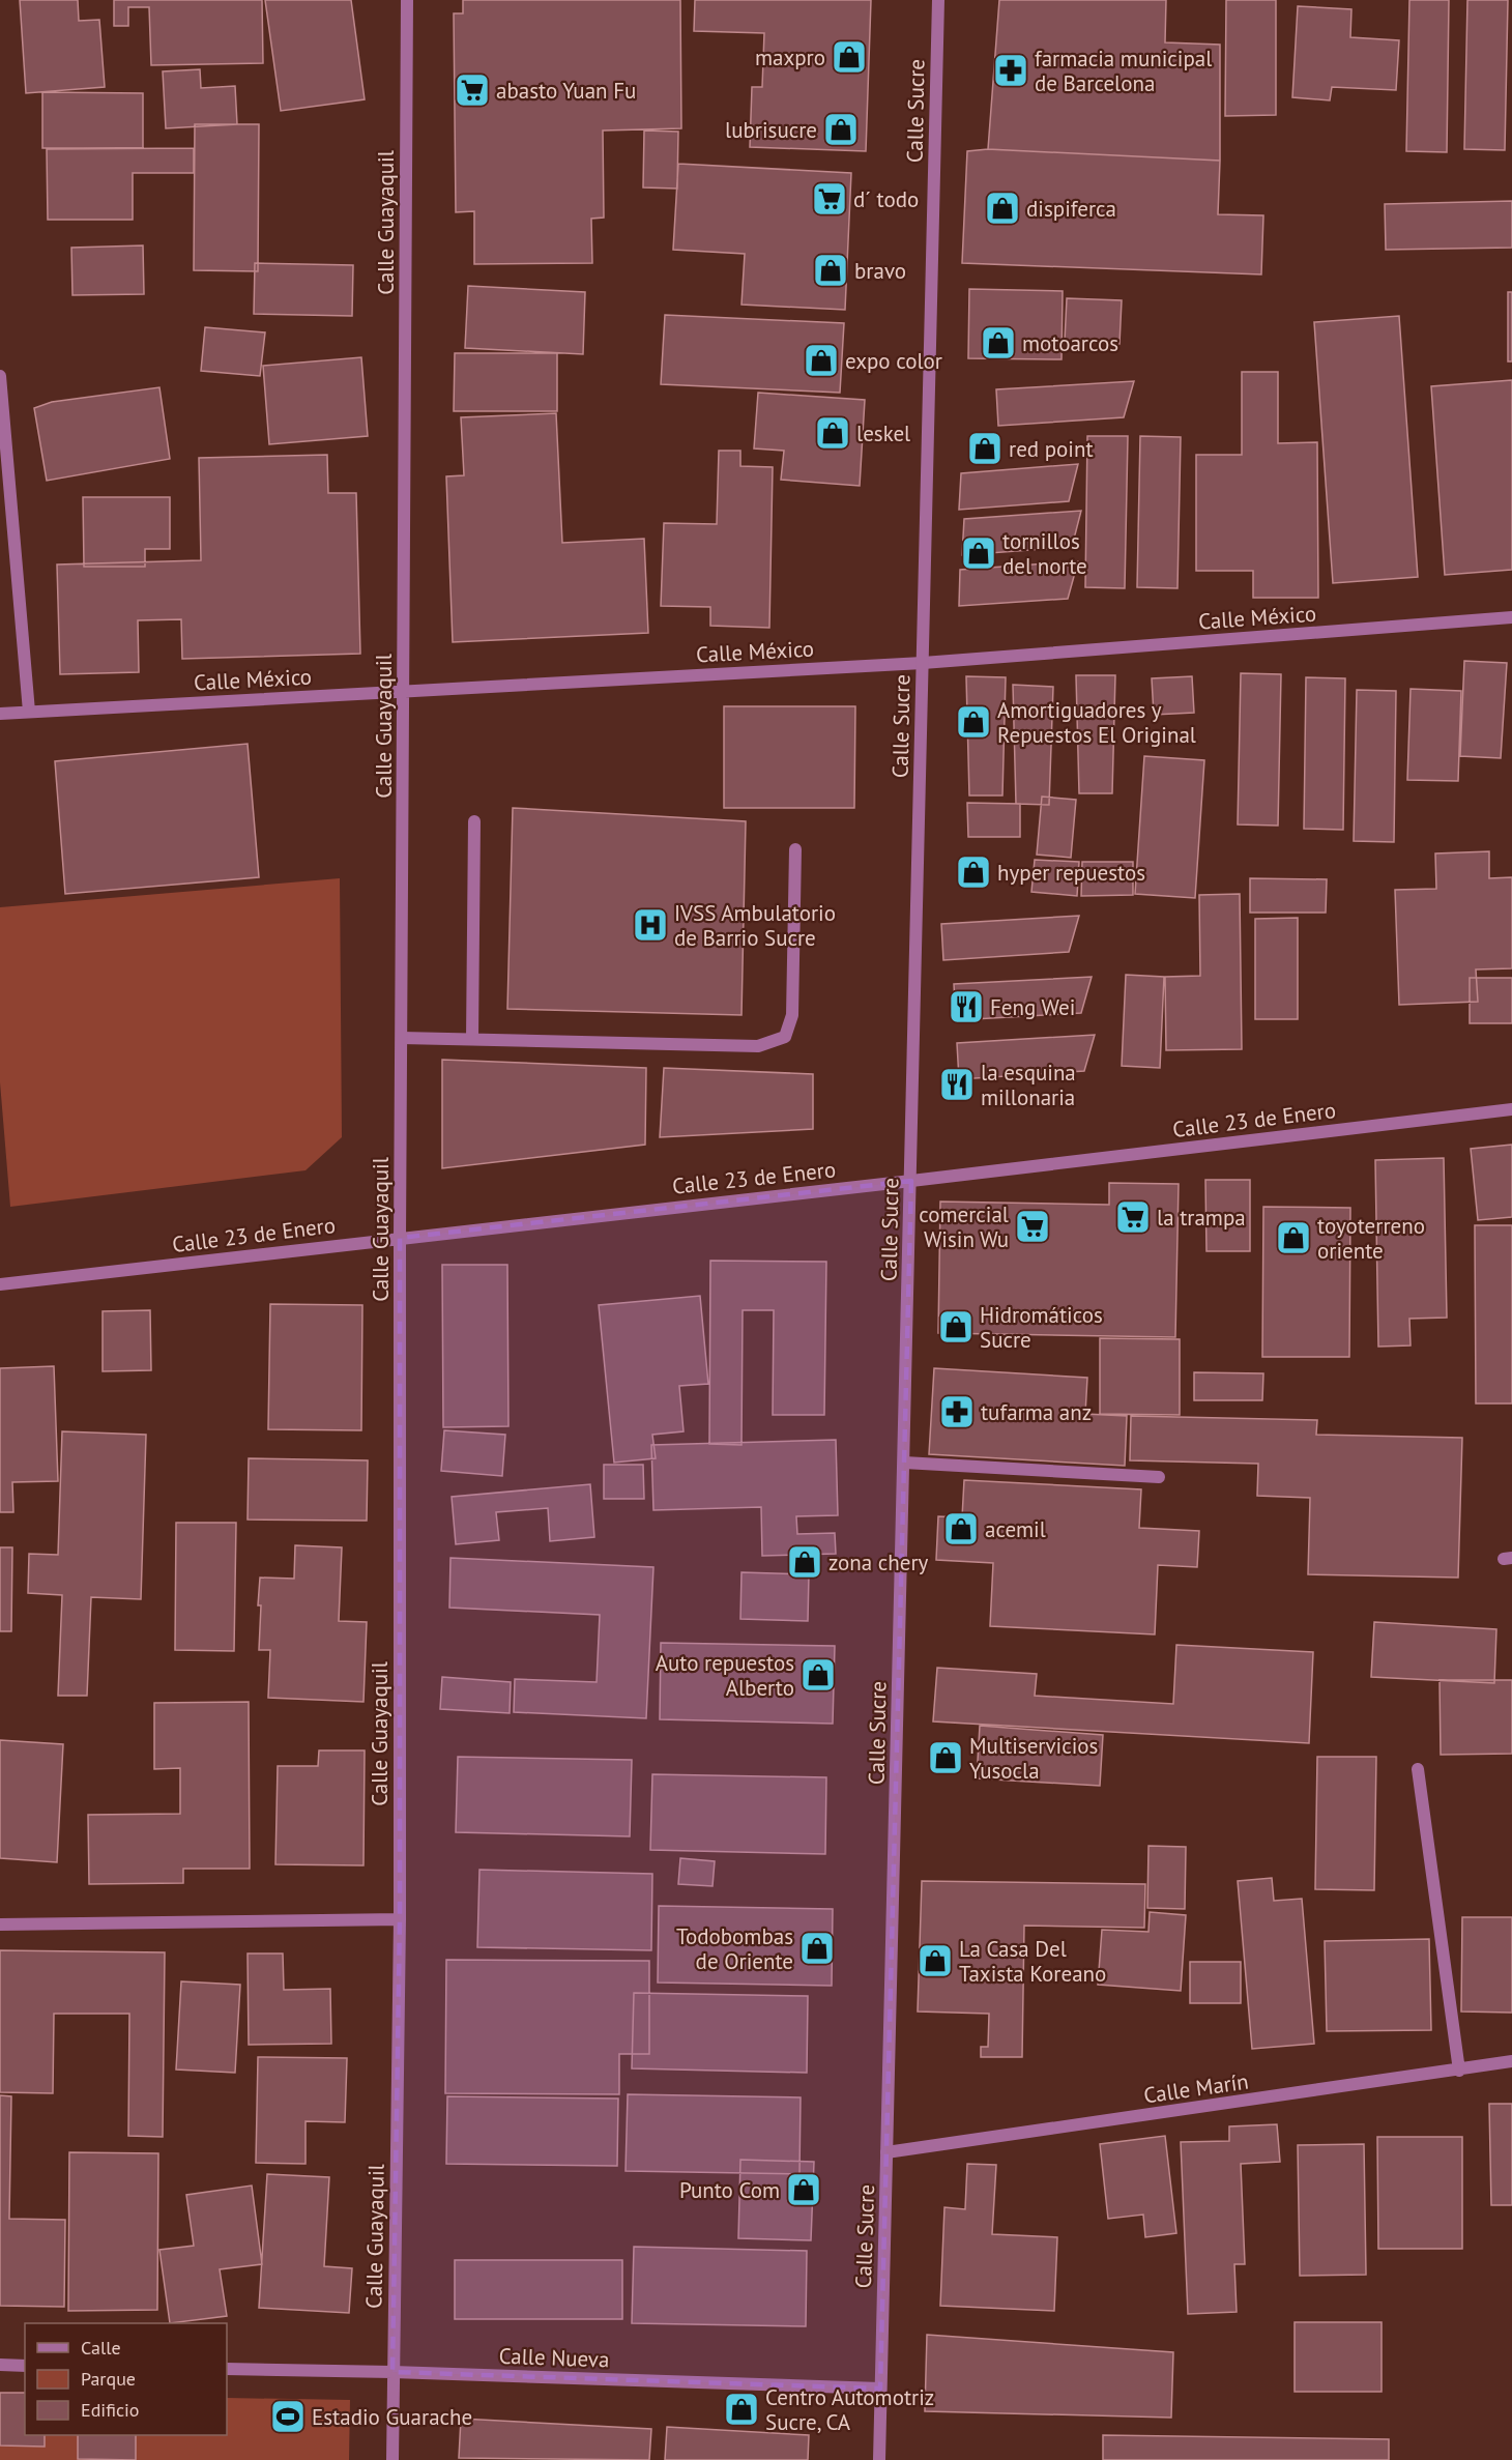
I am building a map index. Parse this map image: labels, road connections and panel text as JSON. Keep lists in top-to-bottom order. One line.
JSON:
{"streets":{"street":["Calle Sucre","Calle Guayaquil","Calle México","Calle 23 de Enero","Calle Marín","Calle Nueva"]},"crossings":[["Calle Sucre","Calle México"],["Calle Sucre","Calle 23 de Enero"],["Calle Sucre","Calle Marín"],["Calle Sucre","Calle Nueva"],["Calle Guayaquil","Calle México"],["Calle Guayaquil","Calle 23 de Enero"],["Calle Guayaquil","Calle Nueva"]],"places":{"shop":["maxpro","lubrisucre","dispiferca","bravo","motoarcos","expo color","leskel","red point","tornillos del norte","Amortiguadores y Repuestos El Original","hyper repuestos","toyoterreno oriente","Hidromáticos Sucre","acemil","zona chery","Auto repuestos Alberto","Multiservicios Yusocla","Todobombas de Oriente","La Casa Del Taxista Koreano","Punto Com","Centro Automotriz Sucre, CA"],"pharmacy":["farmacia municipal de Barcelona","tufarma anz"],"supermarket":["abasto Yuan Fu","d´ todo","la trampa","comercial Wisin Wu"],"hospital":["IVSS Ambulatorio de Barrio Sucre"],"restaurant":["Feng Wei","la esquina millonaria"],"sports":["Estadio Guarache"]},"legend":["Calle","Parque","Edificio"]}
